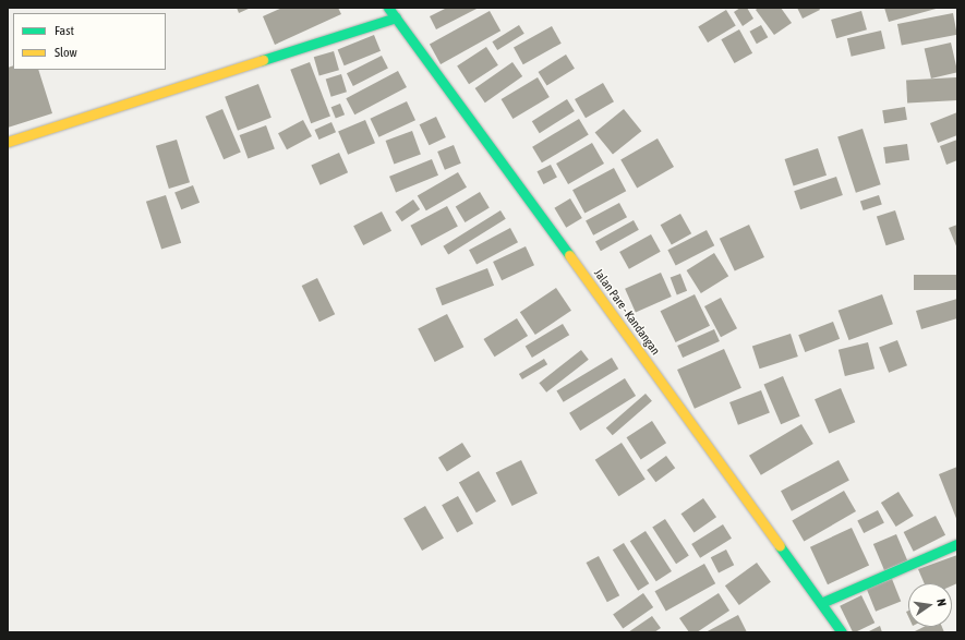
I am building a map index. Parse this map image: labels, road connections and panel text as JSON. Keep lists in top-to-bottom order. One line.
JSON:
{"streets":{"main road":["Jalan Pare - Kandangan"]},"legend":["Fast","Slow"],"north":"right"}
